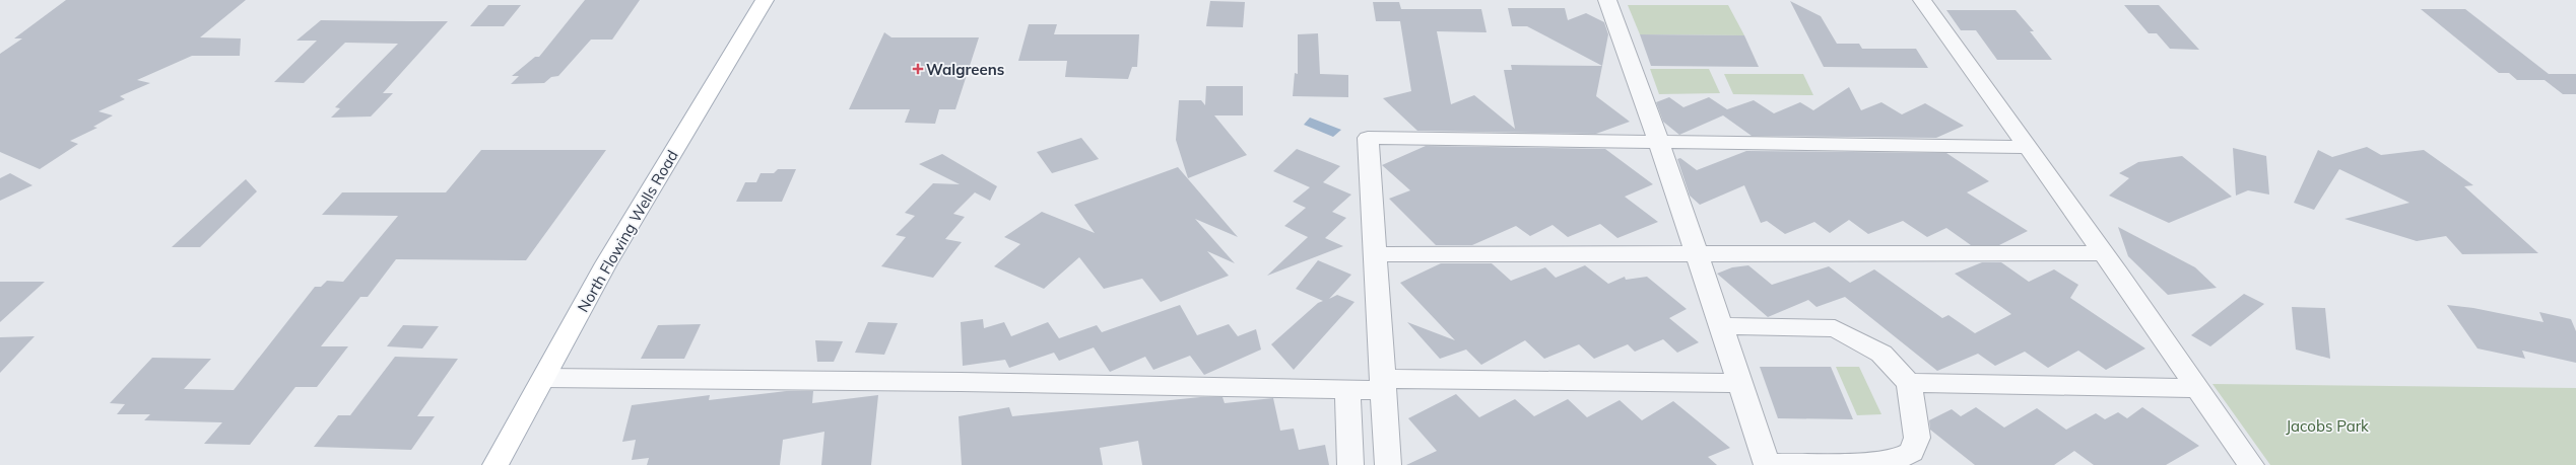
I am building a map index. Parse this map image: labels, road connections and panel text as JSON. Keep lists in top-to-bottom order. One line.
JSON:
{"streets":{"main road":["North Flowing Wells Road"]},"parks":["Jacobs Park"],"places":{"health":["Walgreens"]}}
